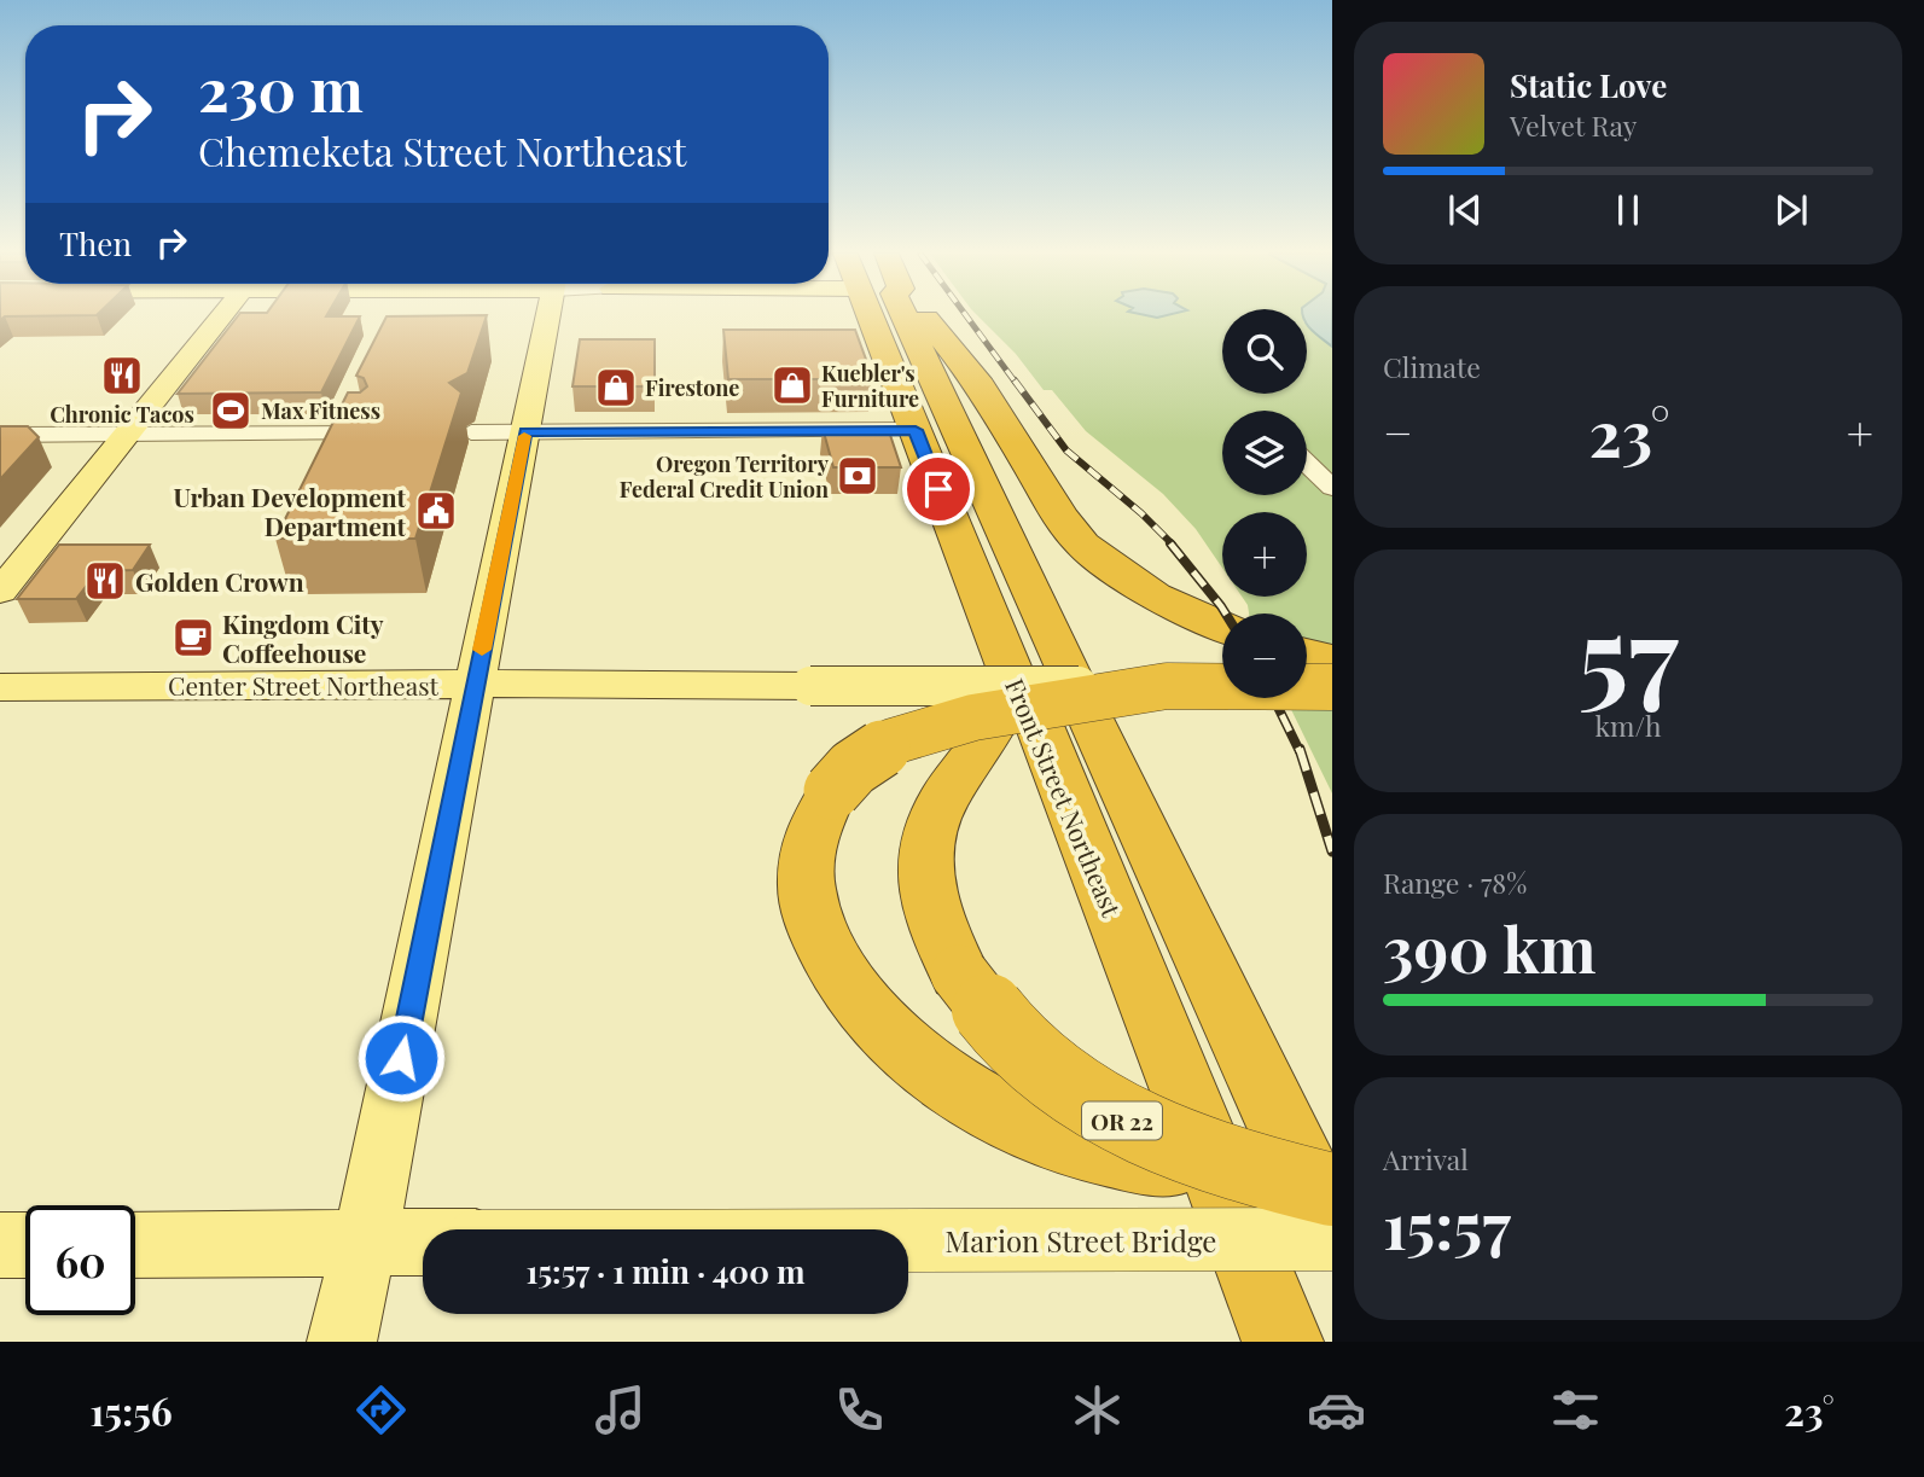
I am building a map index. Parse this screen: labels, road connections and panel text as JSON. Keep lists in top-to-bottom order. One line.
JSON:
{"streets":{"highway":["Front Street Northeast","OR 22"],"main road":["Center Street Northeast","Marion Street Bridge"]},"crossings":[["Front Street Northeast","OR 22"],["Front Street Northeast","Marion Street Bridge"]],"places":{"restaurant":["Chronic Tacos","Golden Crown"],"shop":["Kuebler's Furniture","Firestone"],"sports":["Max Fitness"],"bank":["Oregon Territory Federal Credit Union"],"public building":["Urban Development Department"],"cafe":["Kingdom City Coffeehouse"]},"page":{"turn":["230 m","Chemeketa Street Northeast"],"song":["Static Love","Velvet Ray"],"then":"Then","tile":["Climate",["57","km/h"],["Range · 78%","390 km"],["Arrival","15:57"]],"map_buttons":["+","−"],"heat":["−","23°","+"],"limit":"60","trip":"15:57 · 1 min · 400 m","tabs":["15:56","23°"]}}
